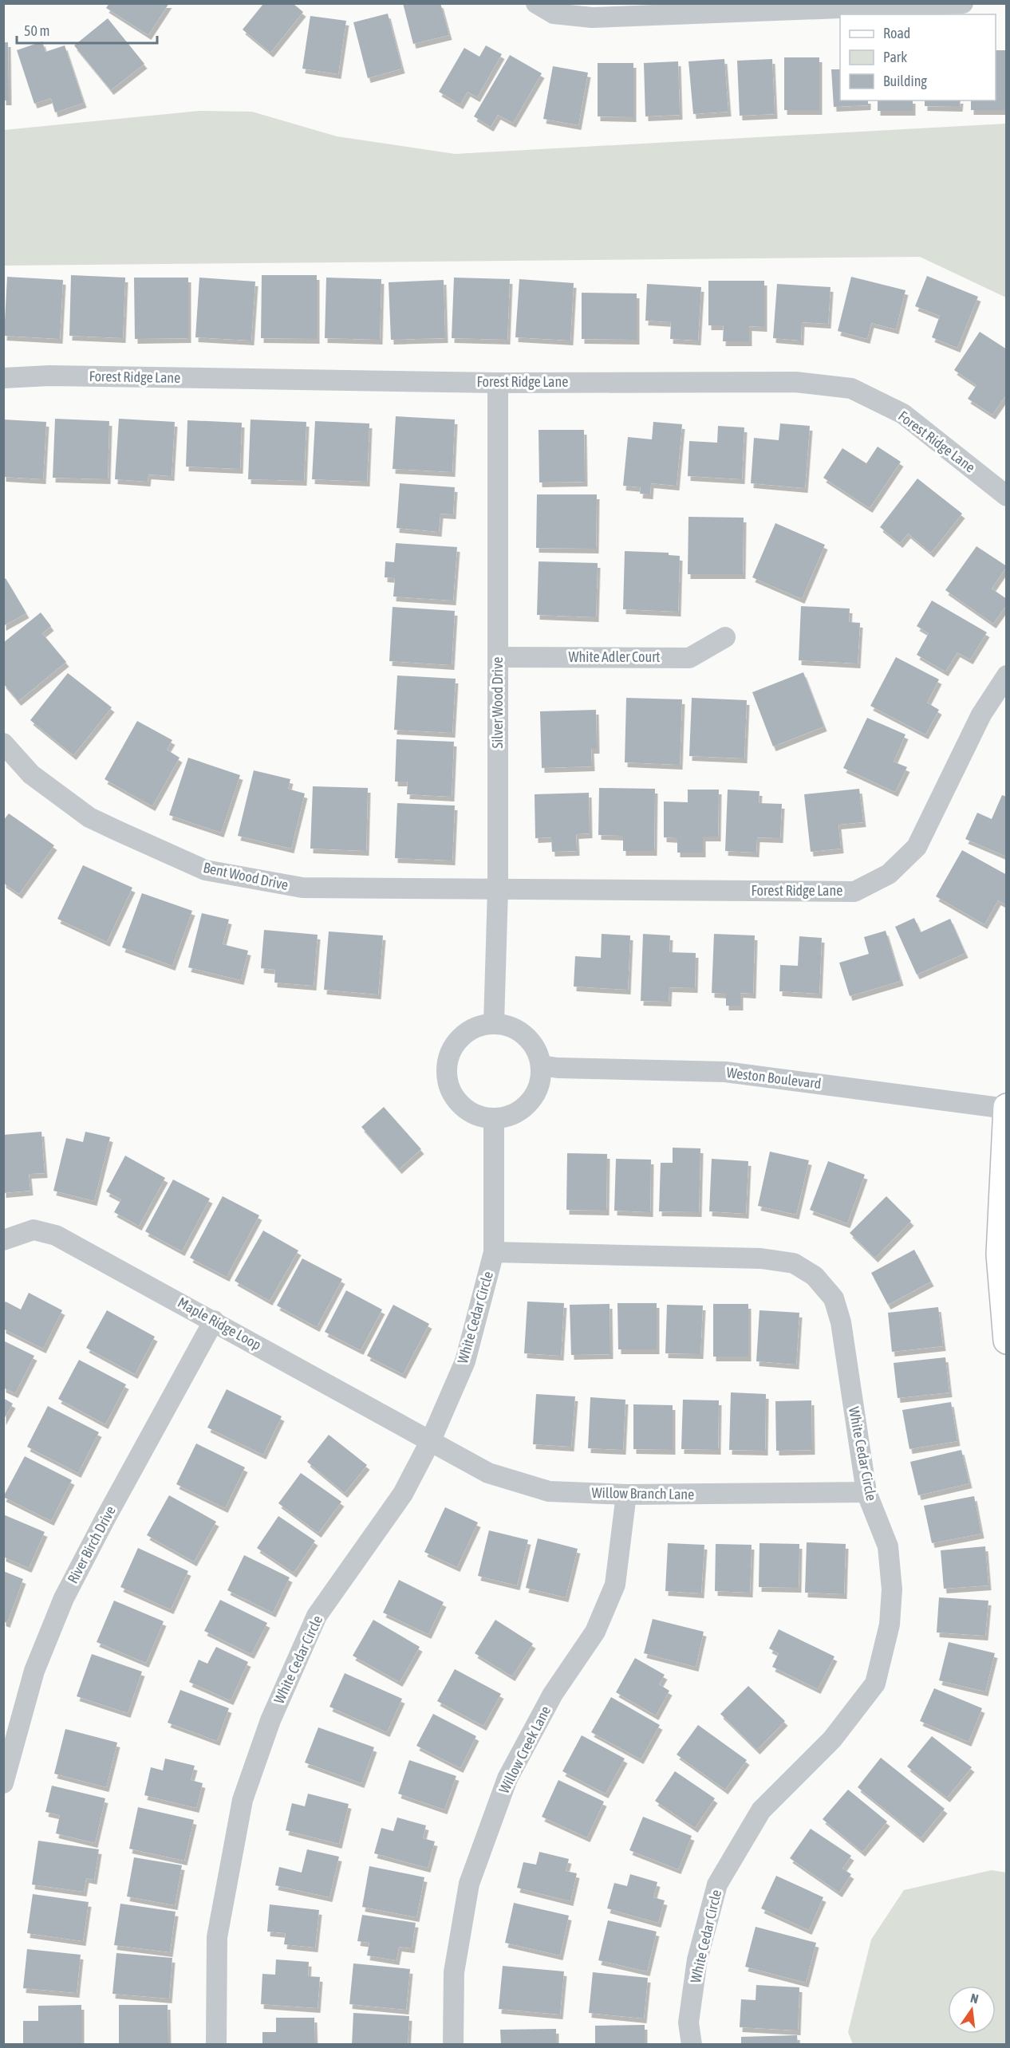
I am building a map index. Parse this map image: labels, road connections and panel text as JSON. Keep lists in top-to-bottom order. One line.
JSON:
{"streets":{"street":["Forest Ridge Lane","White Adler Court","Silver Wood Drive","Bent Wood Drive","Weston Boulevard","White Cedar Circle","Maple Ridge Loop","Willow Branch Lane","River Birch Drive","Willow Creek Lane"]},"crossings":[["Forest Ridge Lane","Silver Wood Drive"],["Forest Ridge Lane","Bent Wood Drive"],["White Adler Court","Silver Wood Drive"],["Silver Wood Drive","Bent Wood Drive"],["Silver Wood Drive","Weston Boulevard"],["Silver Wood Drive","White Cedar Circle"],["Weston Boulevard","White Cedar Circle"],["White Cedar Circle","Maple Ridge Loop"],["White Cedar Circle","Willow Branch Lane"],["Maple Ridge Loop","Willow Branch Lane"],["Maple Ridge Loop","River Birch Drive"],["Willow Branch Lane","Willow Creek Lane"]],"legend":["Road","Park","Building"],"scale_bar":"50 m","north":"top"}
